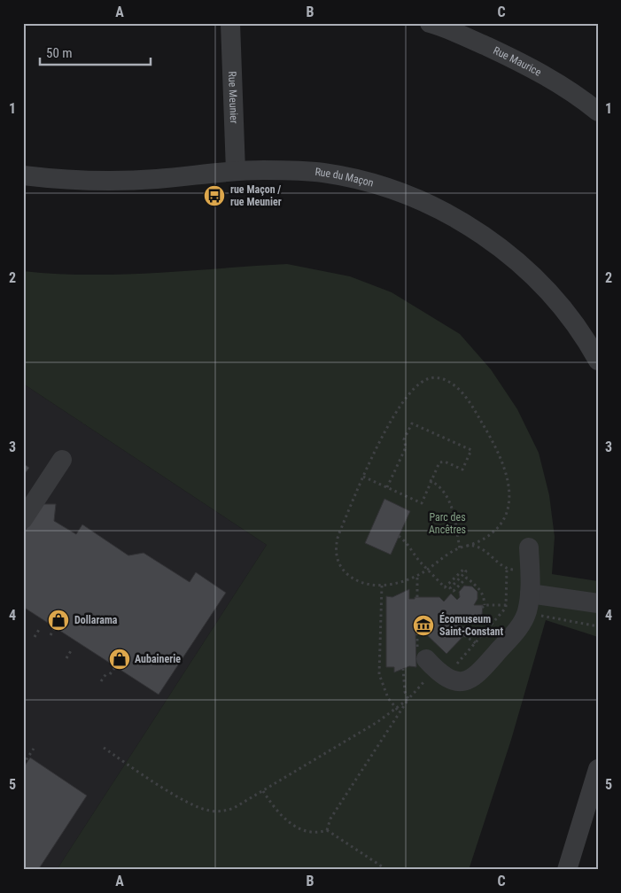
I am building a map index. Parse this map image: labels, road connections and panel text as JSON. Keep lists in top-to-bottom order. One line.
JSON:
{"streets":{"street":["Rue Maurice","Rue Meunier","Rue du Maçon"]},"crossings":[["Rue Meunier","Rue du Maçon"]],"parks":["Parc des Ancêtres"],"places":{"bus stop":["rue Maçon / rue Meunier"],"shop":["Dollarama","Aubainerie"],"museum":["Écomuseum Saint-Constant"]},"scale_bar":"50 m","grid":{"columns":["A","B","C"],"rows":["1","2","3","4","5"]}}
